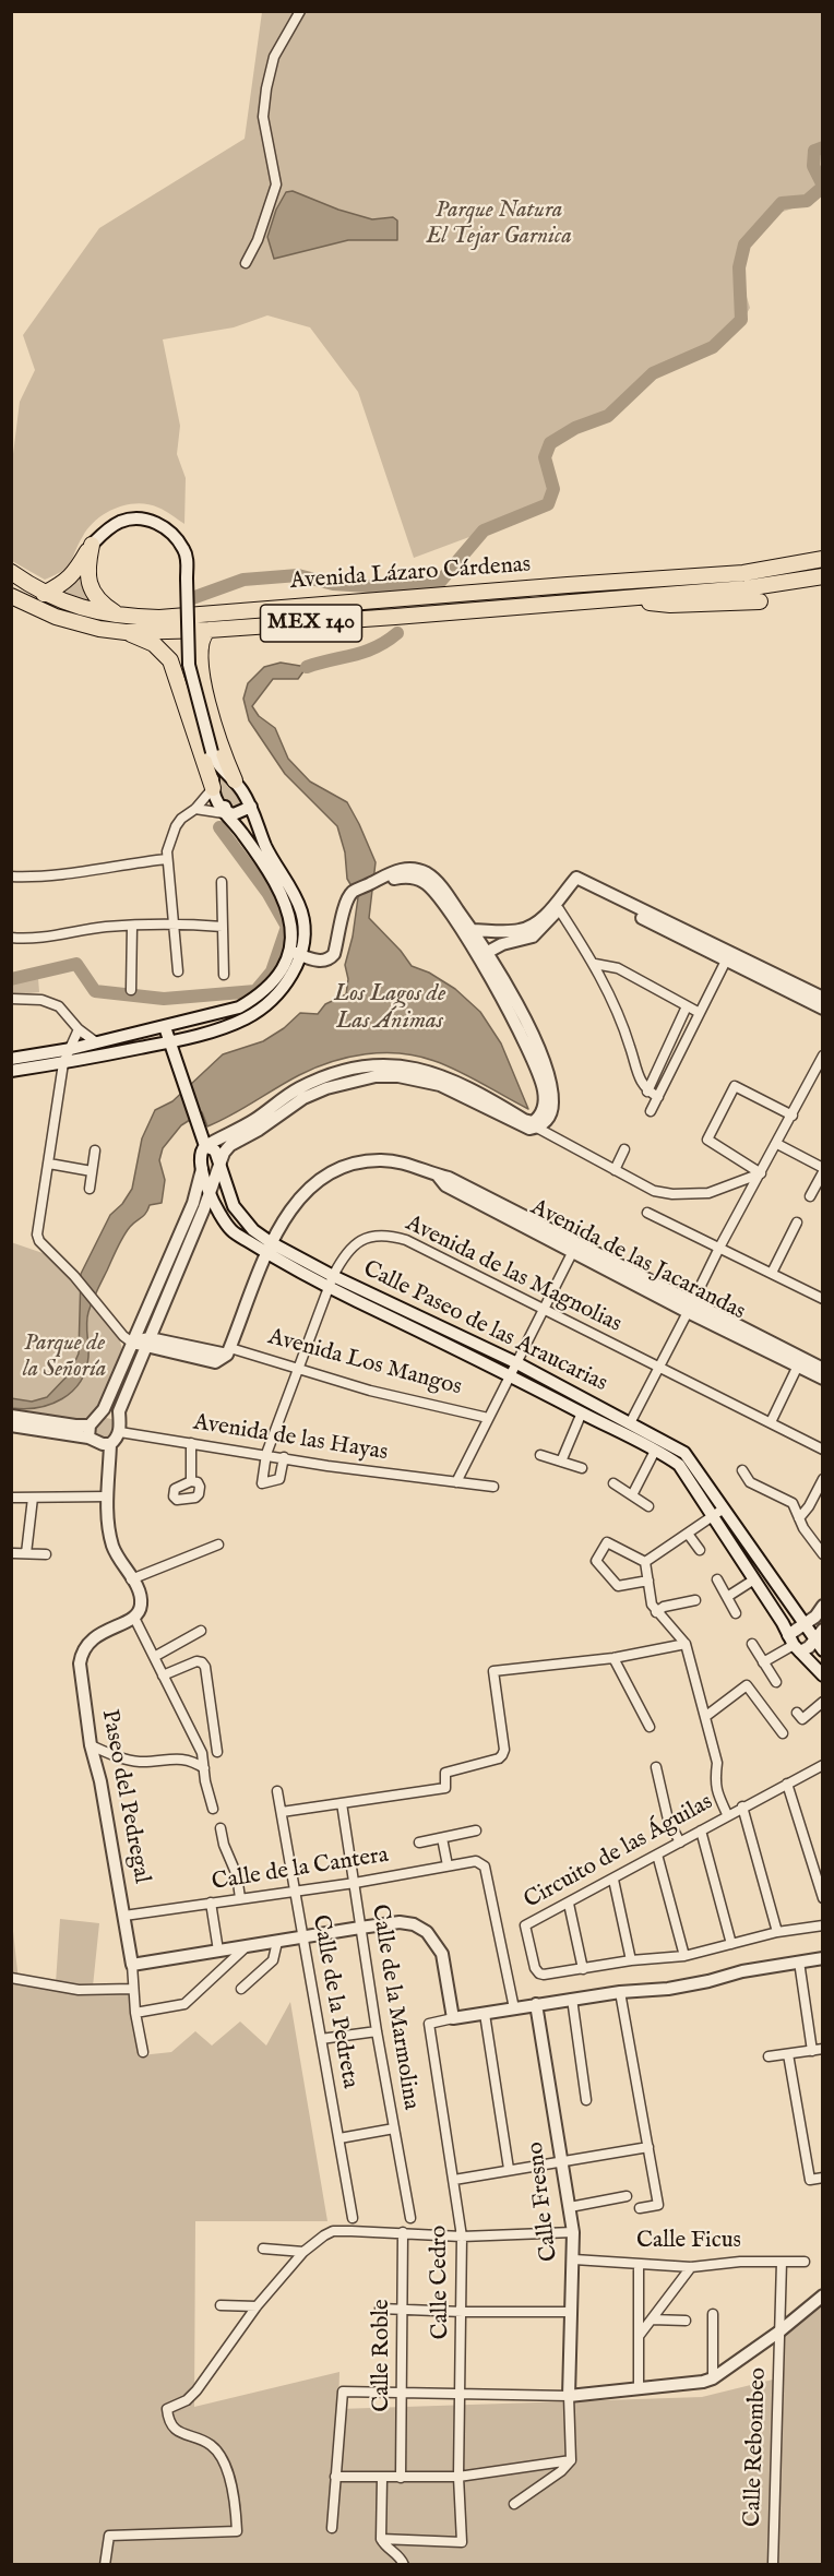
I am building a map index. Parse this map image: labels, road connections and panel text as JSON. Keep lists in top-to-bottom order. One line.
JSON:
{"streets":{"highway":["Avenida Lázaro Cárdenas","MEX 140"],"street":["Avenida de las Jacarandas","Avenida de las Magnolias","Calle Paseo de las Araucarias","Avenida Los Mangos","Avenida de las Hayas","Paseo del Pedregal","Circuito de las Águilas","Calle de la Cantera","Calle de la Pedreta","Calle de la Marmolina","Calle Fresno","Calle Ficus","Calle Cedro","Calle Roble","Calle Rebombeo"]},"crossings":[["Avenida de las Jacarandas","Calle Paseo de las Araucarias"],["Avenida de las Jacarandas","Avenida Los Mangos"],["Avenida de las Magnolias","Calle Paseo de las Araucarias"],["Avenida de las Magnolias","Avenida Los Mangos"],["Avenida de las Magnolias","Avenida de las Hayas"],["Paseo del Pedregal","Calle de la Cantera"],["Calle de la Cantera","Calle de la Pedreta"],["Calle de la Cantera","Calle de la Marmolina"],["Calle Fresno","Calle Ficus"],["Calle Ficus","Calle Rebombeo"]],"water":["Los Lagos de Las Ánimas"],"parks":["Parque Natura El Tejar Garnica","Parque de la Señoría"]}
